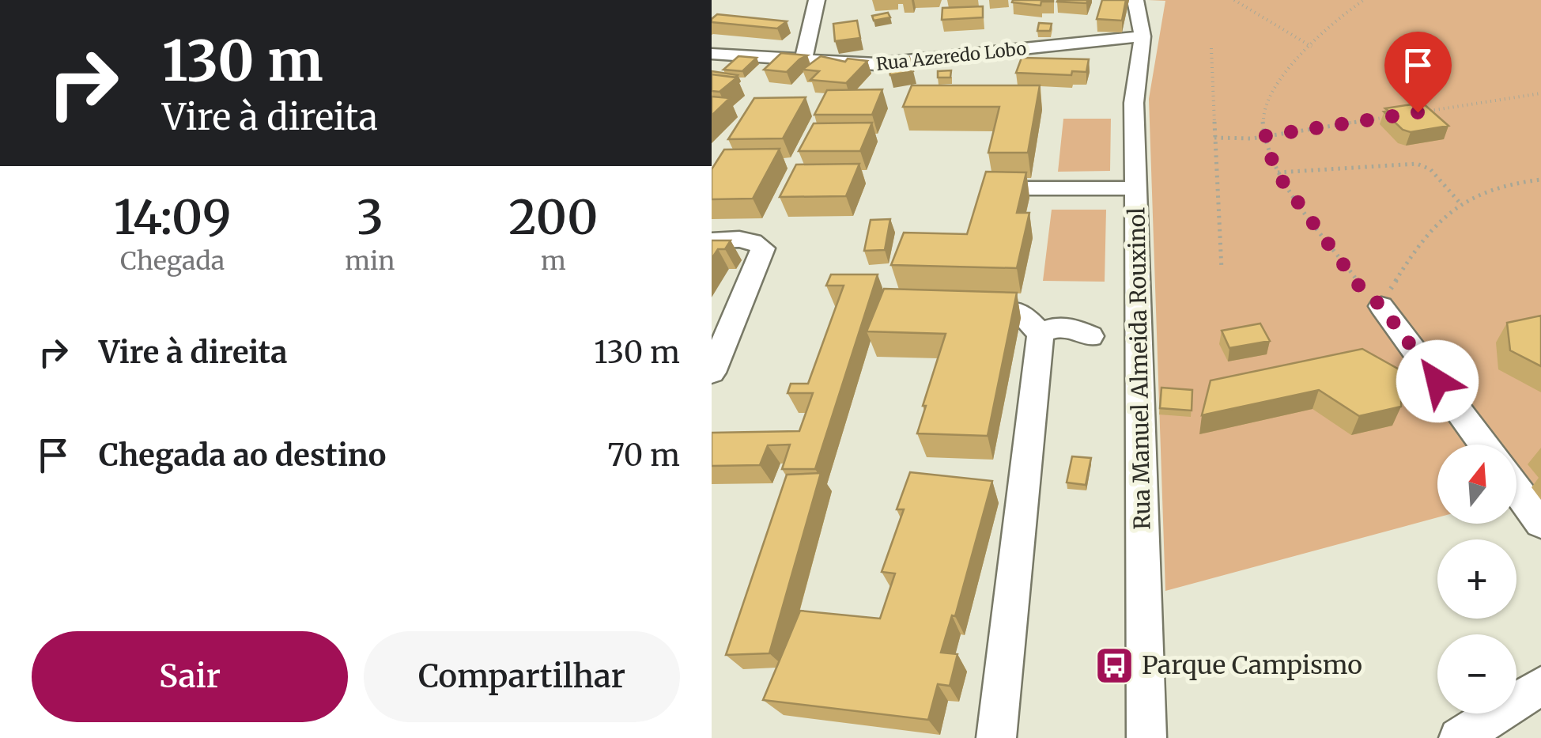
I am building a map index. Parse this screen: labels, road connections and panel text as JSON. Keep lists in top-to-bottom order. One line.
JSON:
{"streets":{"street":["Rua Azeredo Lobo","Rua Manuel Almeida Rouxinol"]},"crossings":[["Rua Azeredo Lobo","Rua Manuel Almeida Rouxinol"]],"places":{"bus stop":["Parque Campismo"]},"north":"top","page":{"turn":["130 m","Vire à direita"],"eta":["14:09","Chegada","3","min","200","m"],"list":[{"name":"Vire à direita","value":"130 m"},{"name":"Chegada ao destino","value":"70 m"}],"map_buttons":["+","−"],"buttons":["Sair","Compartilhar"]}}
